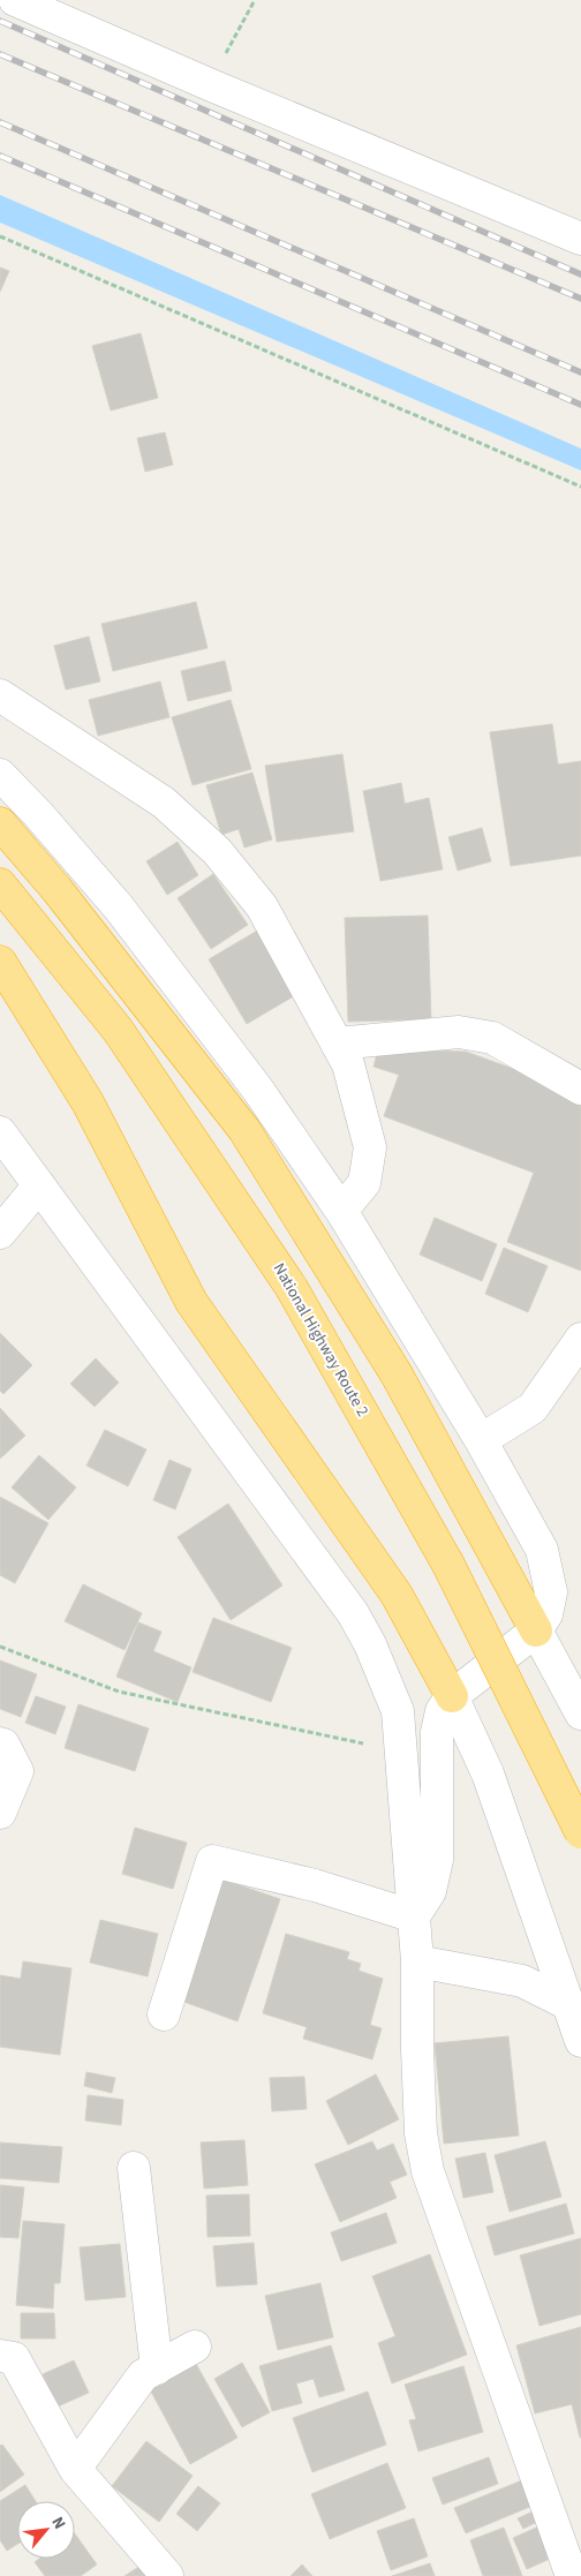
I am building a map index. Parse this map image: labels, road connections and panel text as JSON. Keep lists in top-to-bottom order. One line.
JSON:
{"streets":{"highway":["National Highway Route 2"]},"north":"top right"}
